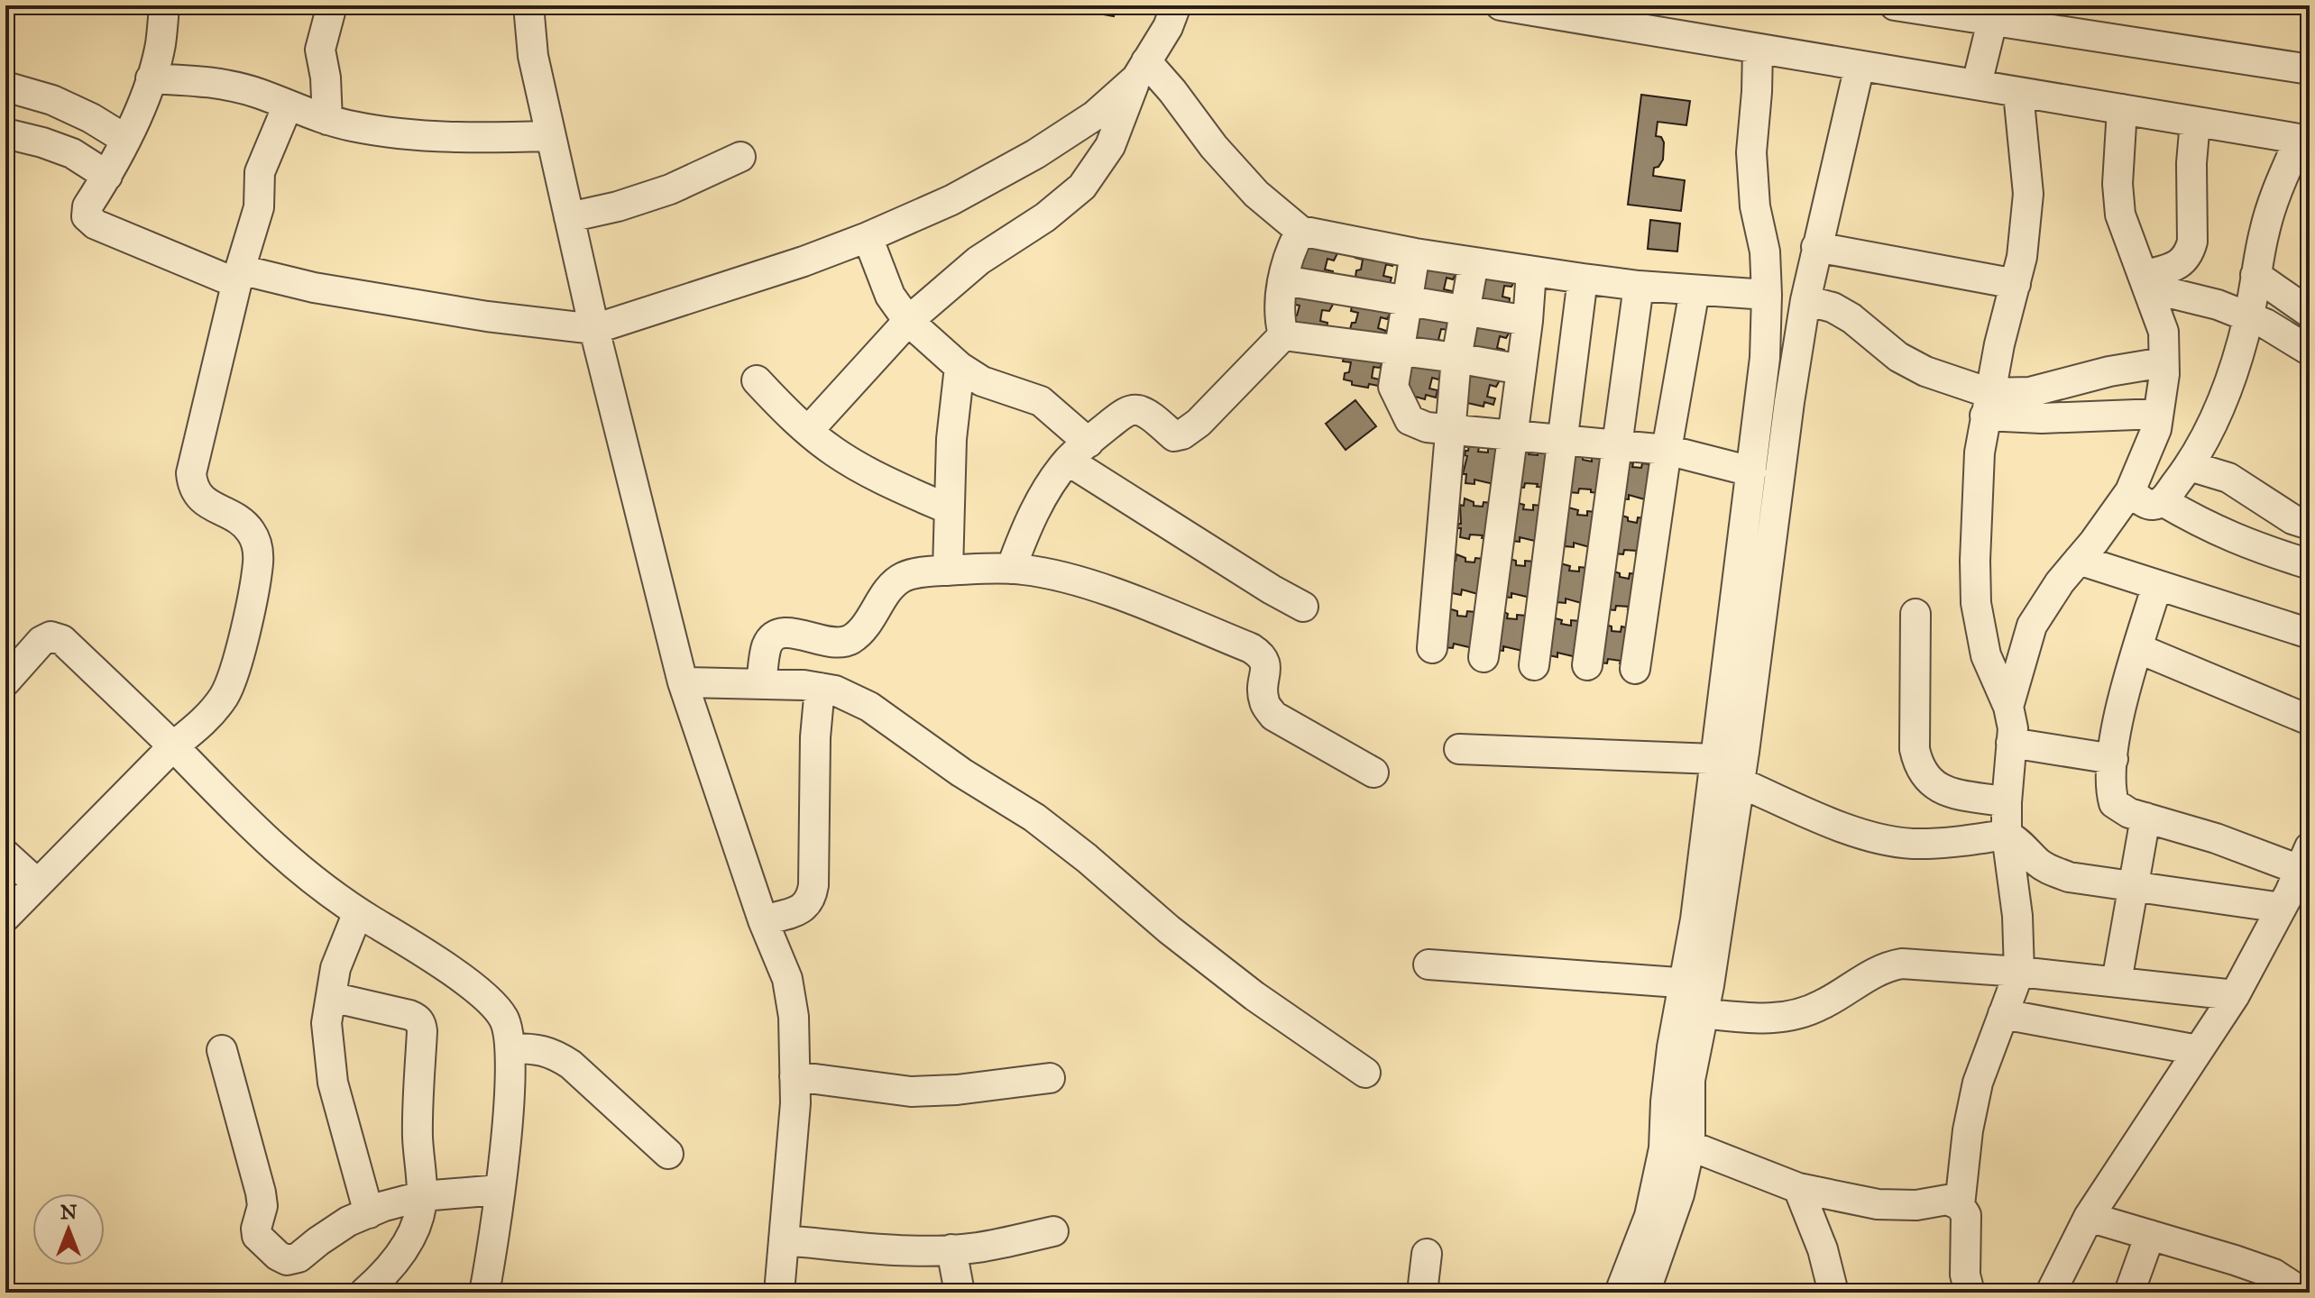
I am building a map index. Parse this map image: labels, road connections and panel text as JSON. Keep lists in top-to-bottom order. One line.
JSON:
{"north":"top"}
